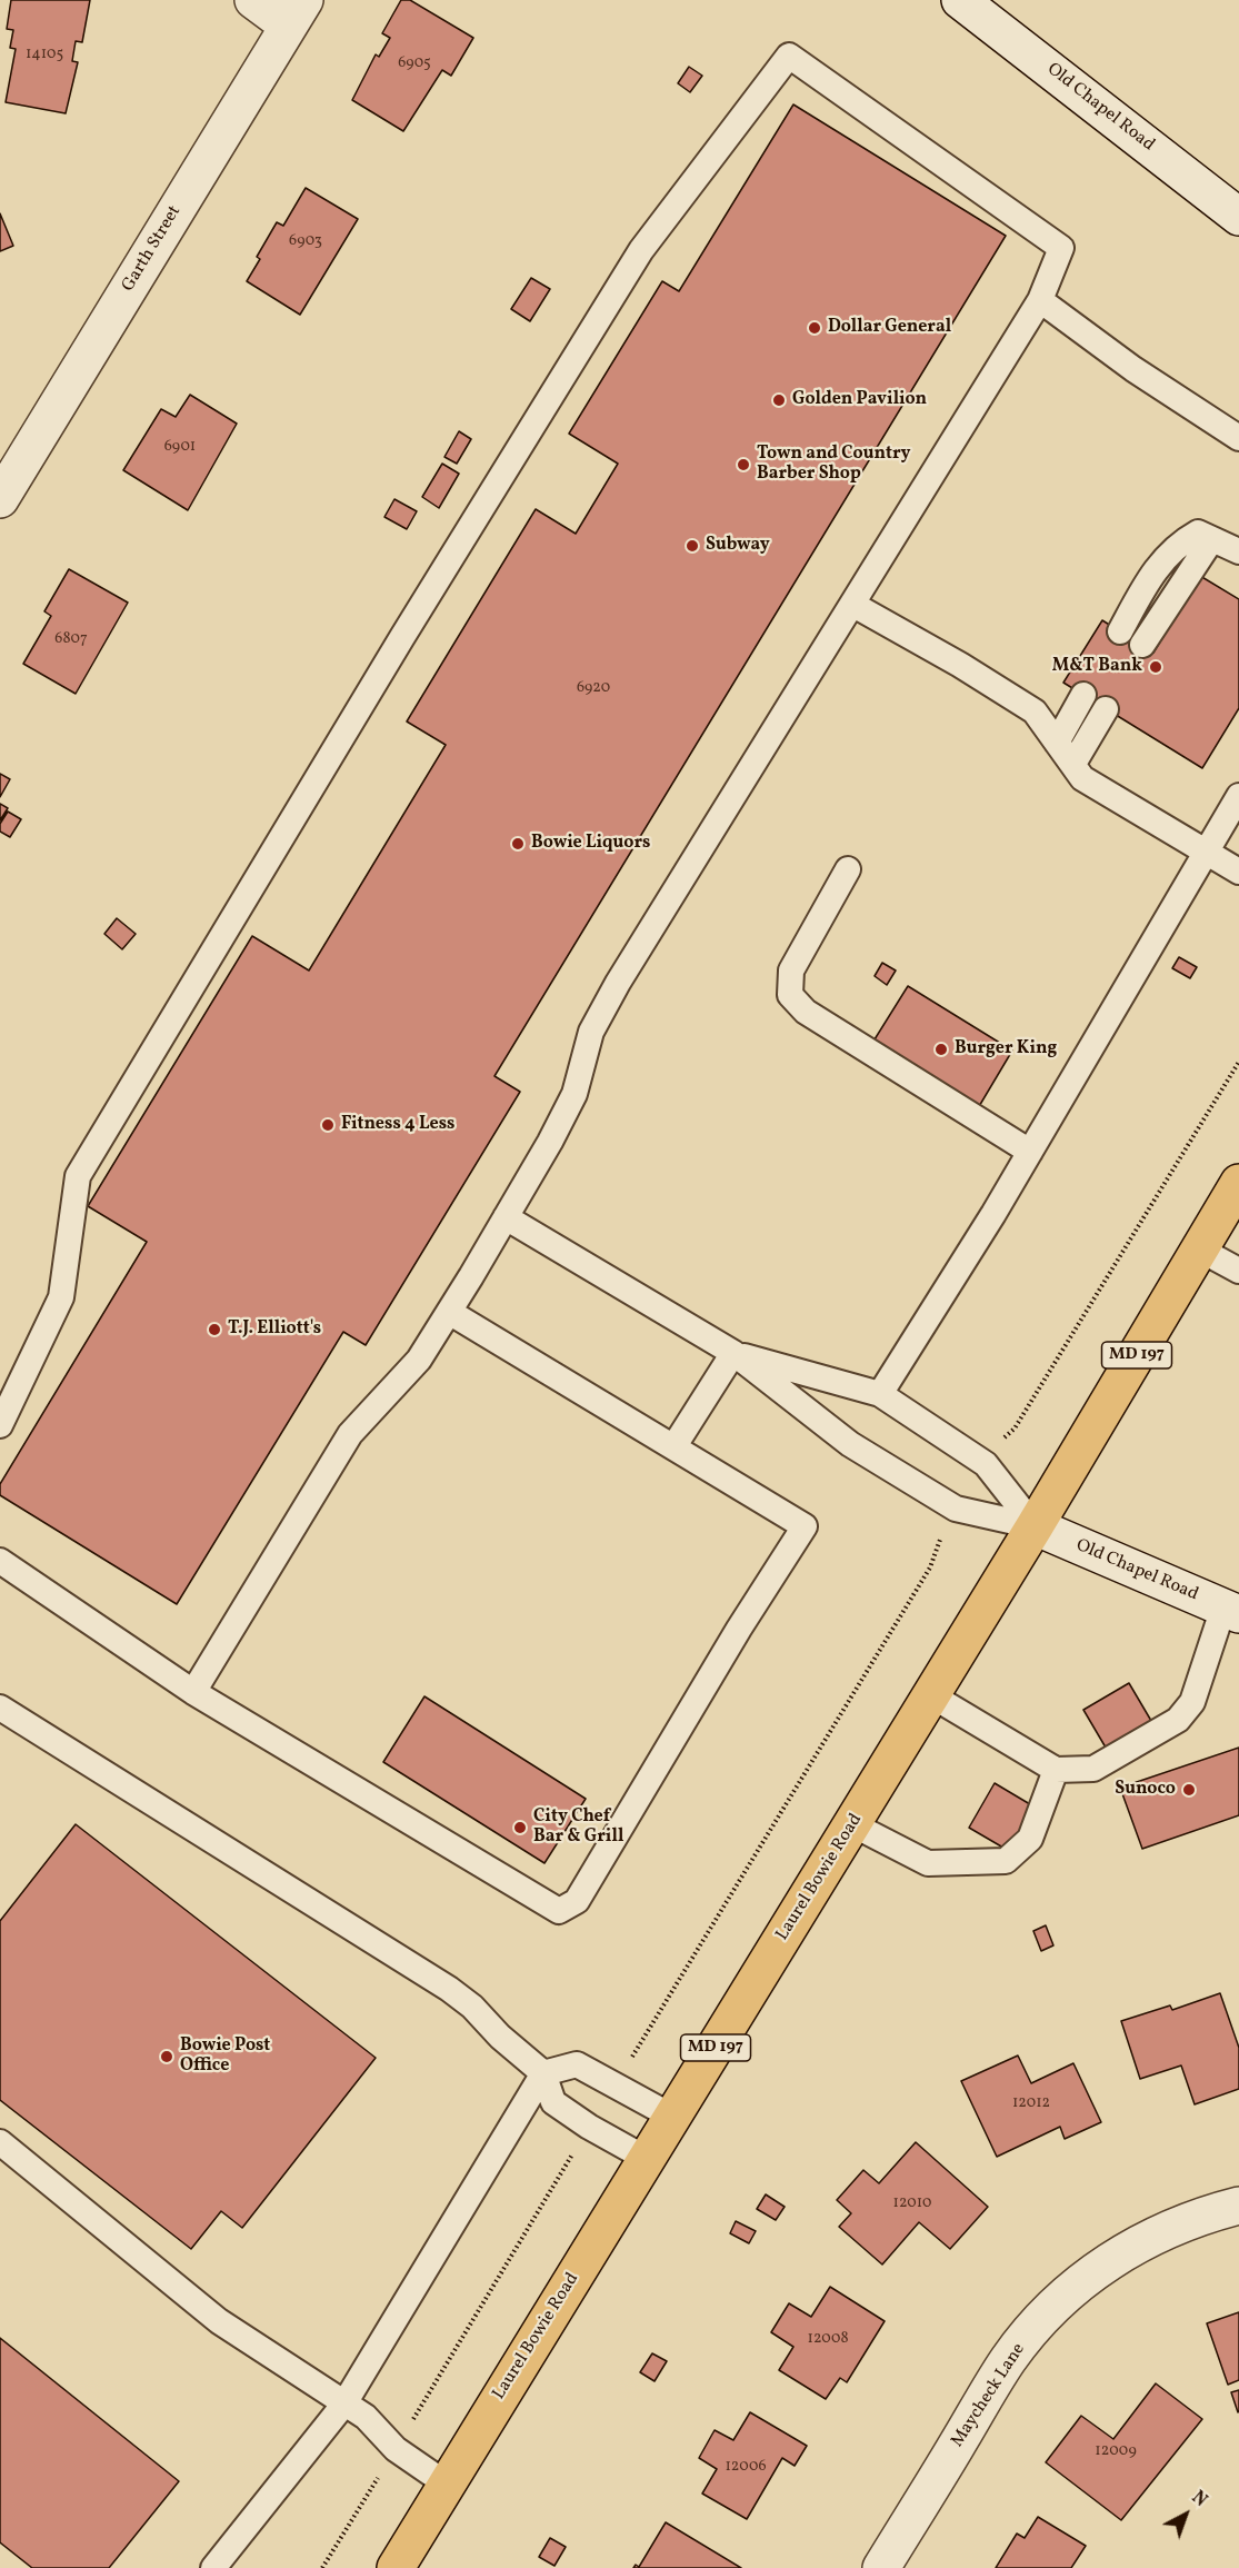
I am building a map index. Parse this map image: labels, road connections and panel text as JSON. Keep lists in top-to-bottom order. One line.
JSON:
{"streets":{"main road":["MD 197","Laurel Bowie Road"],"street":["Old Chapel Road","Garth Street","Maycheck Lane"]},"crossings":[["Old Chapel Road","Laurel Bowie Road"]],"places":["Dollar General","Golden Pavilion","Town and Country Barber Shop","Subway","M&T Bank","Bowie Liquors","Burger King","Fitness 4 Less","T.J. Elliott's","Sunoco","City Chef Bar & Grill","Bowie Post Office"],"house_numbers":["14105","6905","6903","6901","6807","6920","12012","12010","12008","12009","12006"],"north":"top right"}
